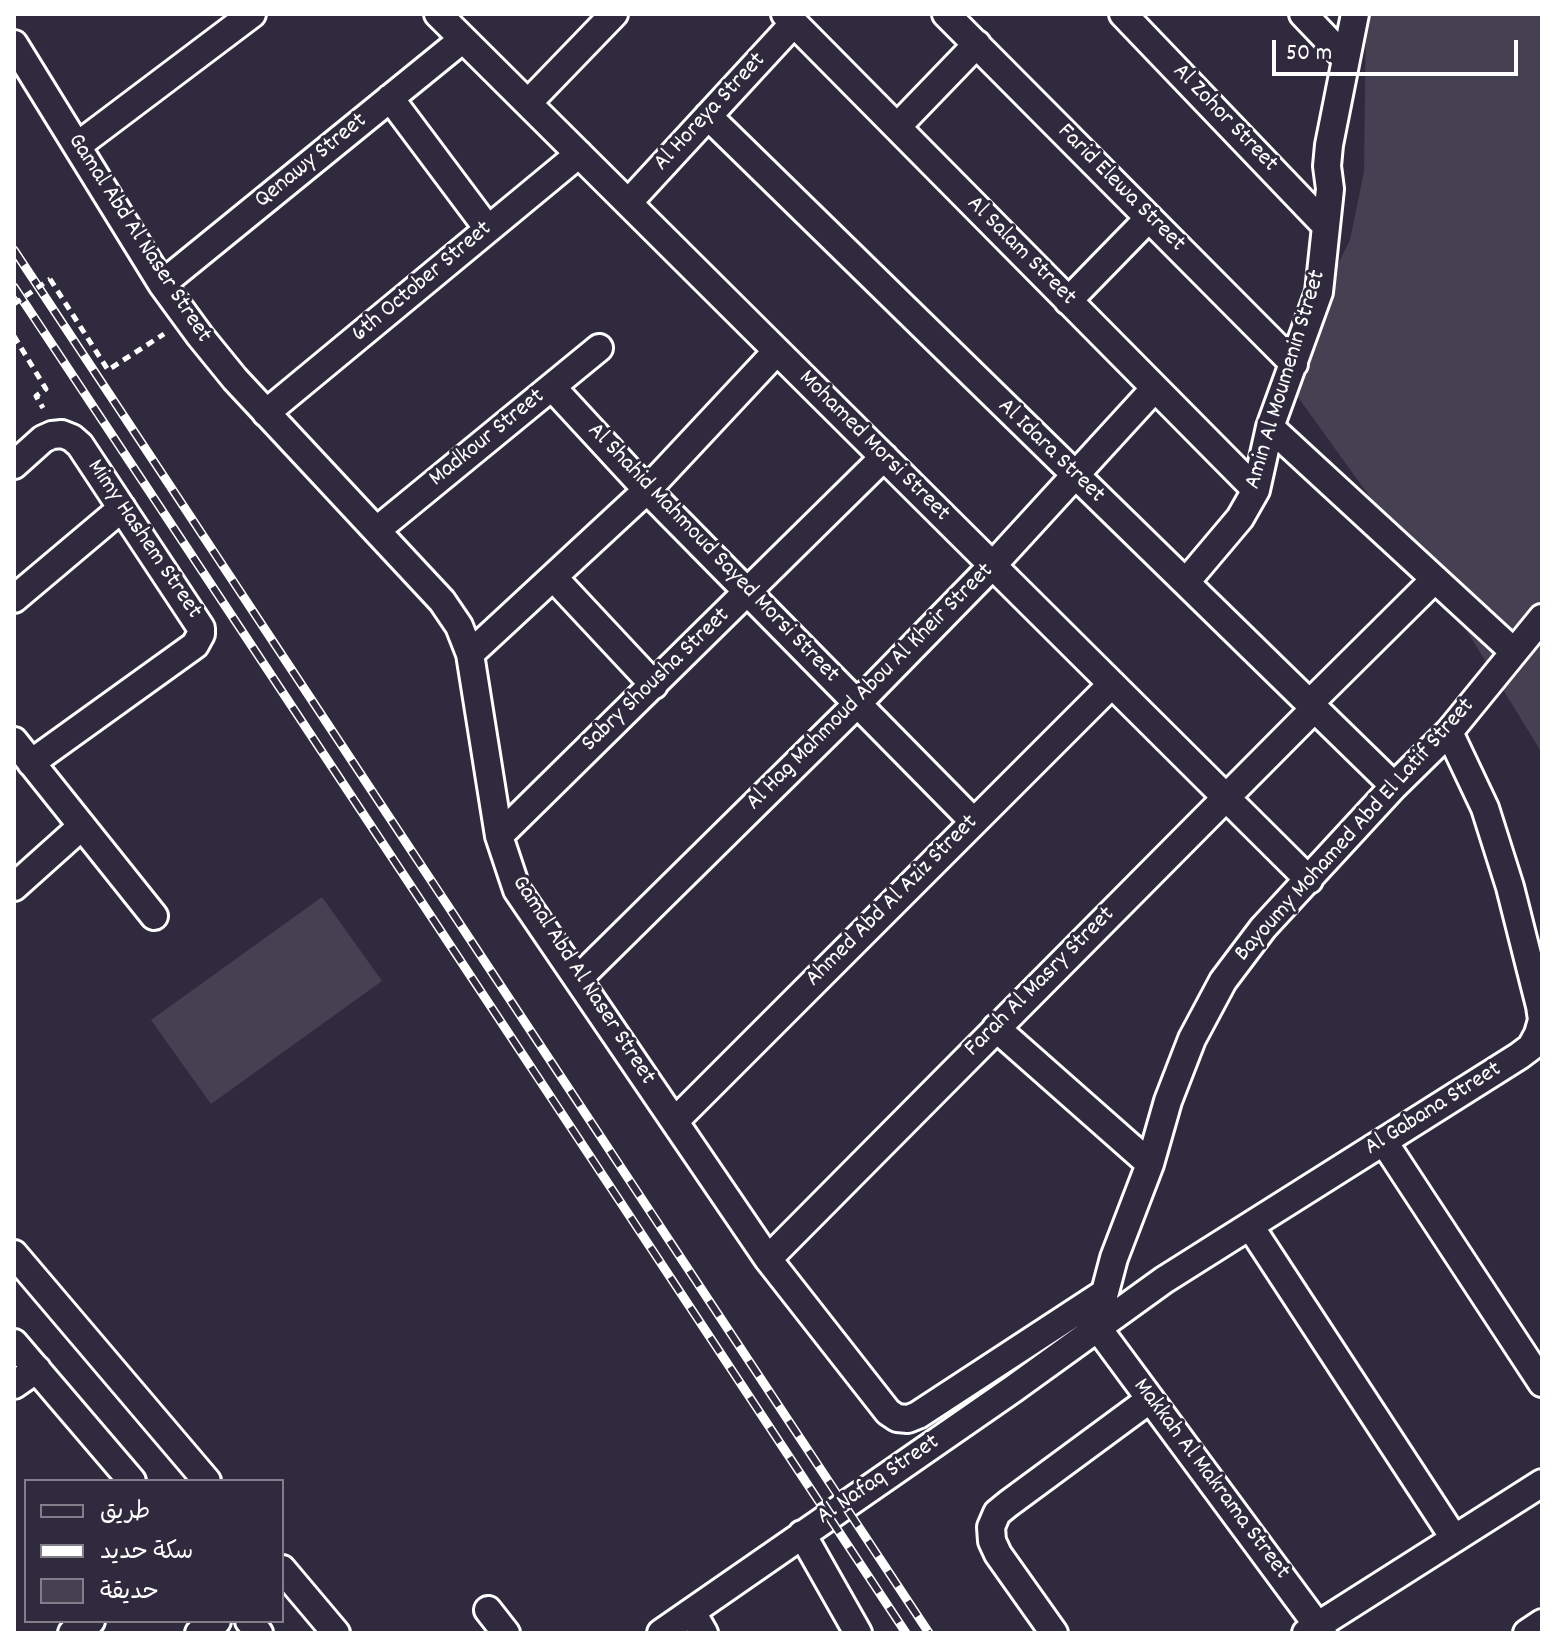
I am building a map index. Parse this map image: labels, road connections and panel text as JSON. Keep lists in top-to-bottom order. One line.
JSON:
{"streets":{"street":["Al Horeya Street","Al Zohor Street","Qenawy Street","Farid Elewa Street","Gamal Abd Al Naser Street","Al Salam Street","6th October Street","Amin Al Moumenin Street","Madkour Street","Mohamed Morsi Street","Al Idara Street","Mimy Hashem Street","Al Shahid Mahmoud Sayed Morsi Street","Sabry Shousha Street","Al Hag Mahmoud Abou Al Kheir Street","Bayoumy Mohamed Abd El Latif Street","Ahmed Abd Al Aziz Street","Farah Al Masry Street","Al Gabana Street","Makkah Al Makrama Street","Al Nafaq Street"]},"crossings":[["Al Horeya Street","Al Salam Street"],["Al Horeya Street","Mohamed Morsi Street"],["Al Horeya Street","Al Idara Street"],["Al Zohor Street","Amin Al Moumenin Street"],["Qenawy Street","Gamal Abd Al Naser Street"],["Qenawy Street","Mohamed Morsi Street"],["Farid Elewa Street","Amin Al Moumenin Street"],["Gamal Abd Al Naser Street","6th October Street"],["Gamal Abd Al Naser Street","Madkour Street"],["Gamal Abd Al Naser Street","Sabry Shousha Street"],["Gamal Abd Al Naser Street","Al Hag Mahmoud Abou Al Kheir Street"],["Gamal Abd Al Naser Street","Bayoumy Mohamed Abd El Latif Street"],["Gamal Abd Al Naser Street","Ahmed Abd Al Aziz Street"],["Gamal Abd Al Naser Street","Farah Al Masry Street"],["Al Salam Street","Amin Al Moumenin Street"],["Al Salam Street","Al Hag Mahmoud Abou Al Kheir Street"],["6th October Street","Mohamed Morsi Street"],["Amin Al Moumenin Street","Al Idara Street"],["Madkour Street","Al Shahid Mahmoud Sayed Morsi Street"],["Mohamed Morsi Street","Sabry Shousha Street"],["Mohamed Morsi Street","Al Hag Mahmoud Abou Al Kheir Street"],["Mohamed Morsi Street","Bayoumy Mohamed Abd El Latif Street"],["Mohamed Morsi Street","Ahmed Abd Al Aziz Street"],["Mohamed Morsi Street","Farah Al Masry Street"],["Al Idara Street","Al Hag Mahmoud Abou Al Kheir Street"],["Al Idara Street","Bayoumy Mohamed Abd El Latif Street"],["Al Idara Street","Farah Al Masry Street"],["Al Shahid Mahmoud Sayed Morsi Street","Sabry Shousha Street"],["Al Shahid Mahmoud Sayed Morsi Street","Al Hag Mahmoud Abou Al Kheir Street"],["Al Shahid Mahmoud Sayed Morsi Street","Ahmed Abd Al Aziz Street"],["Bayoumy Mohamed Abd El Latif Street","Al Gabana Street"],["Bayoumy Mohamed Abd El Latif Street","Makkah Al Makrama Street"],["Bayoumy Mohamed Abd El Latif Street","Al Nafaq Street"],["Al Gabana Street","Makkah Al Makrama Street"],["Al Gabana Street","Al Nafaq Street"],["Makkah Al Makrama Street","Al Nafaq Street"]],"legend":["طريق","سكة حديد","حديقة"],"scale_bar":"50 m"}
